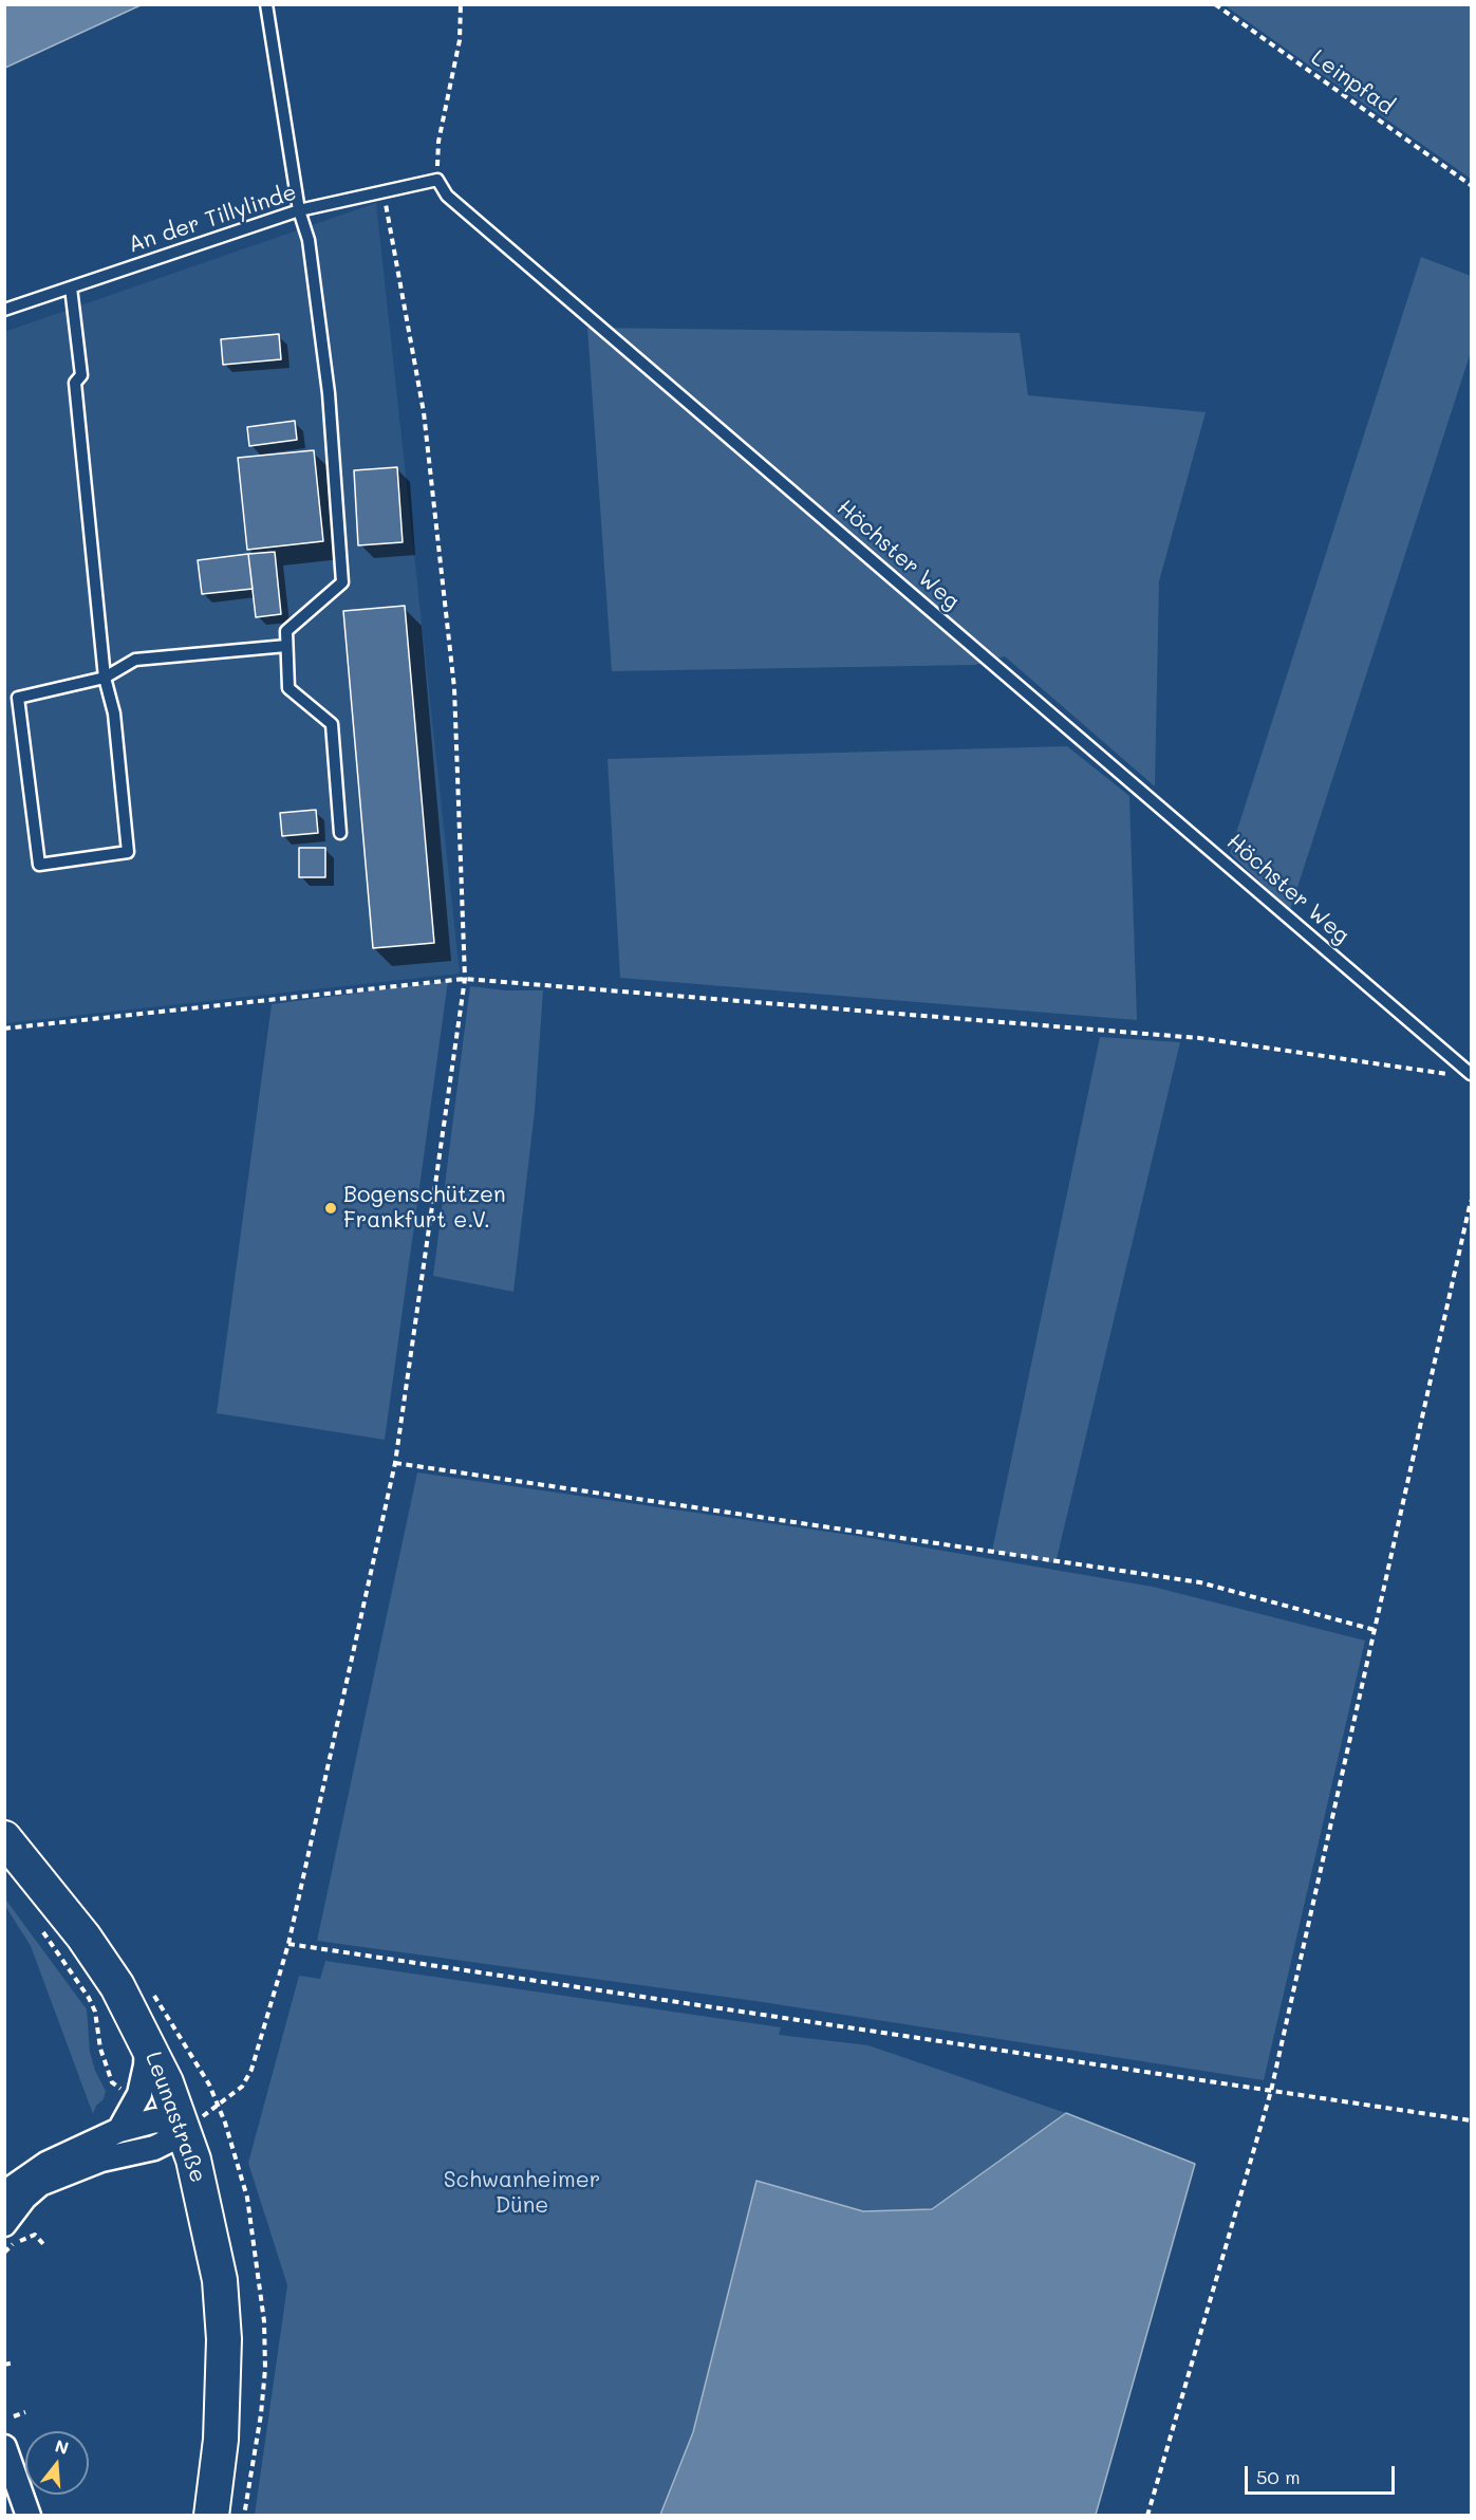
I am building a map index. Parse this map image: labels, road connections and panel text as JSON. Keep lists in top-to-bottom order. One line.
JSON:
{"streets":{"main road":["Leunastraße"],"lane":["An der Tillylinde","Höchster Weg"],"path":["Leinpfad"]},"crossings":[["An der Tillylinde","Höchster Weg"]],"parks":["Schwanheimer Düne"],"places":["Bogenschützen Frankfurt e.V."],"scale_bar":"50 m","north":"top"}
